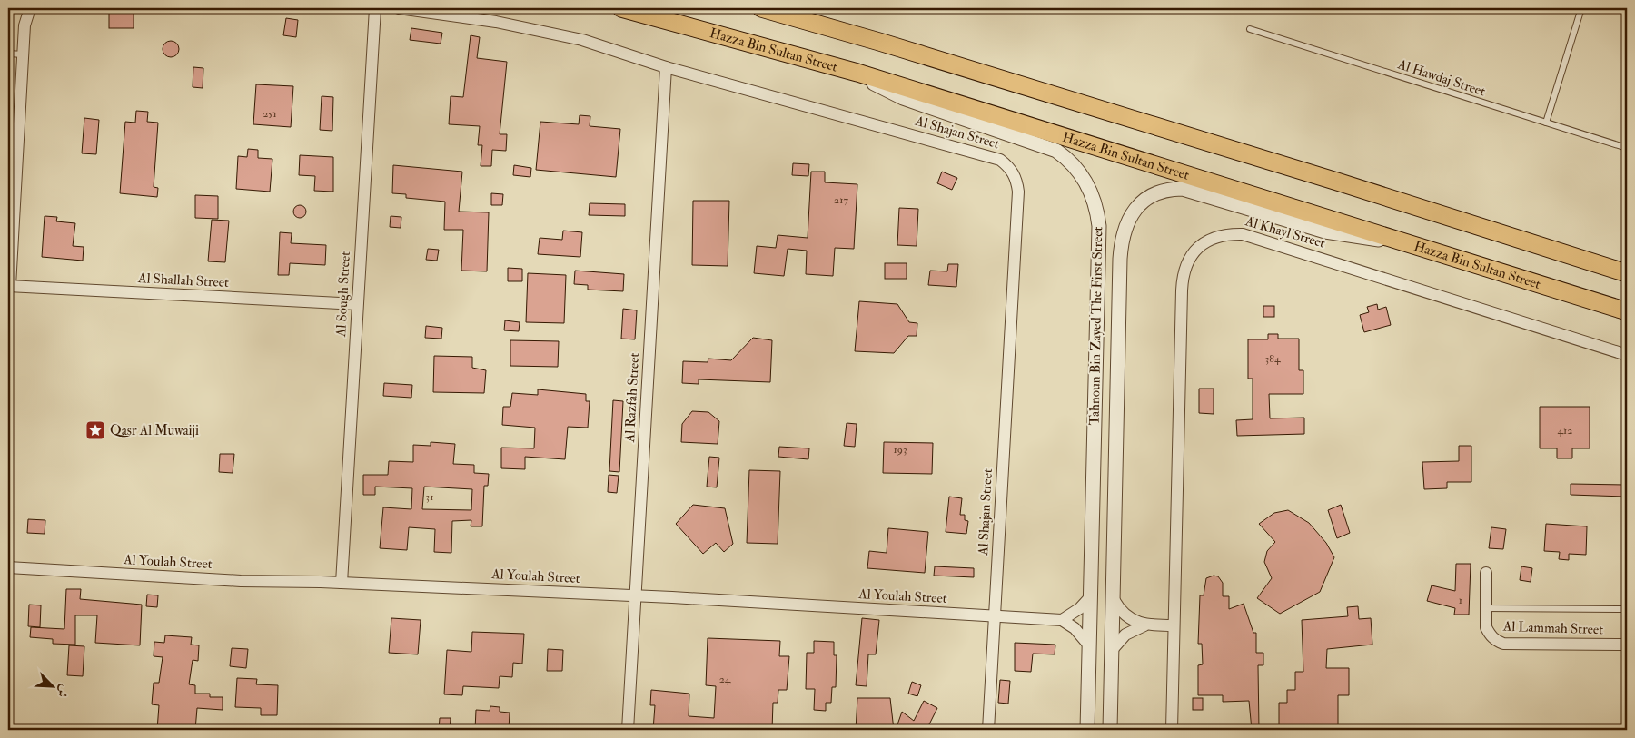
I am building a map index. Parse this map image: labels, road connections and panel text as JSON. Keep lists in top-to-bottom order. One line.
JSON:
{"streets":{"main road":["Hazza Bin Sultan Street"],"street":["Al Shajan Street","Al Khayl Street","Al Shallah Street","Al Sough Street","Tahnoun Bin Zayed The First Street","Al Razfah Street","Al Youlah Street","Al Lammah Street"],"lane":["Al Hawdaj Street"]},"crossings":[["Hazza Bin Sultan Street","Tahnoun Bin Zayed The First Street"],["Al Shajan Street","Al Razfah Street"],["Al Shajan Street","Al Youlah Street"],["Al Shallah Street","Al Sough Street"],["Al Sough Street","Al Youlah Street"],["Al Razfah Street","Al Youlah Street"]],"places":{"place":["Qasr Al Muwaiji"]},"house_numbers":["251","217","384","412","193","31","1","24"],"north":"bottom right"}
